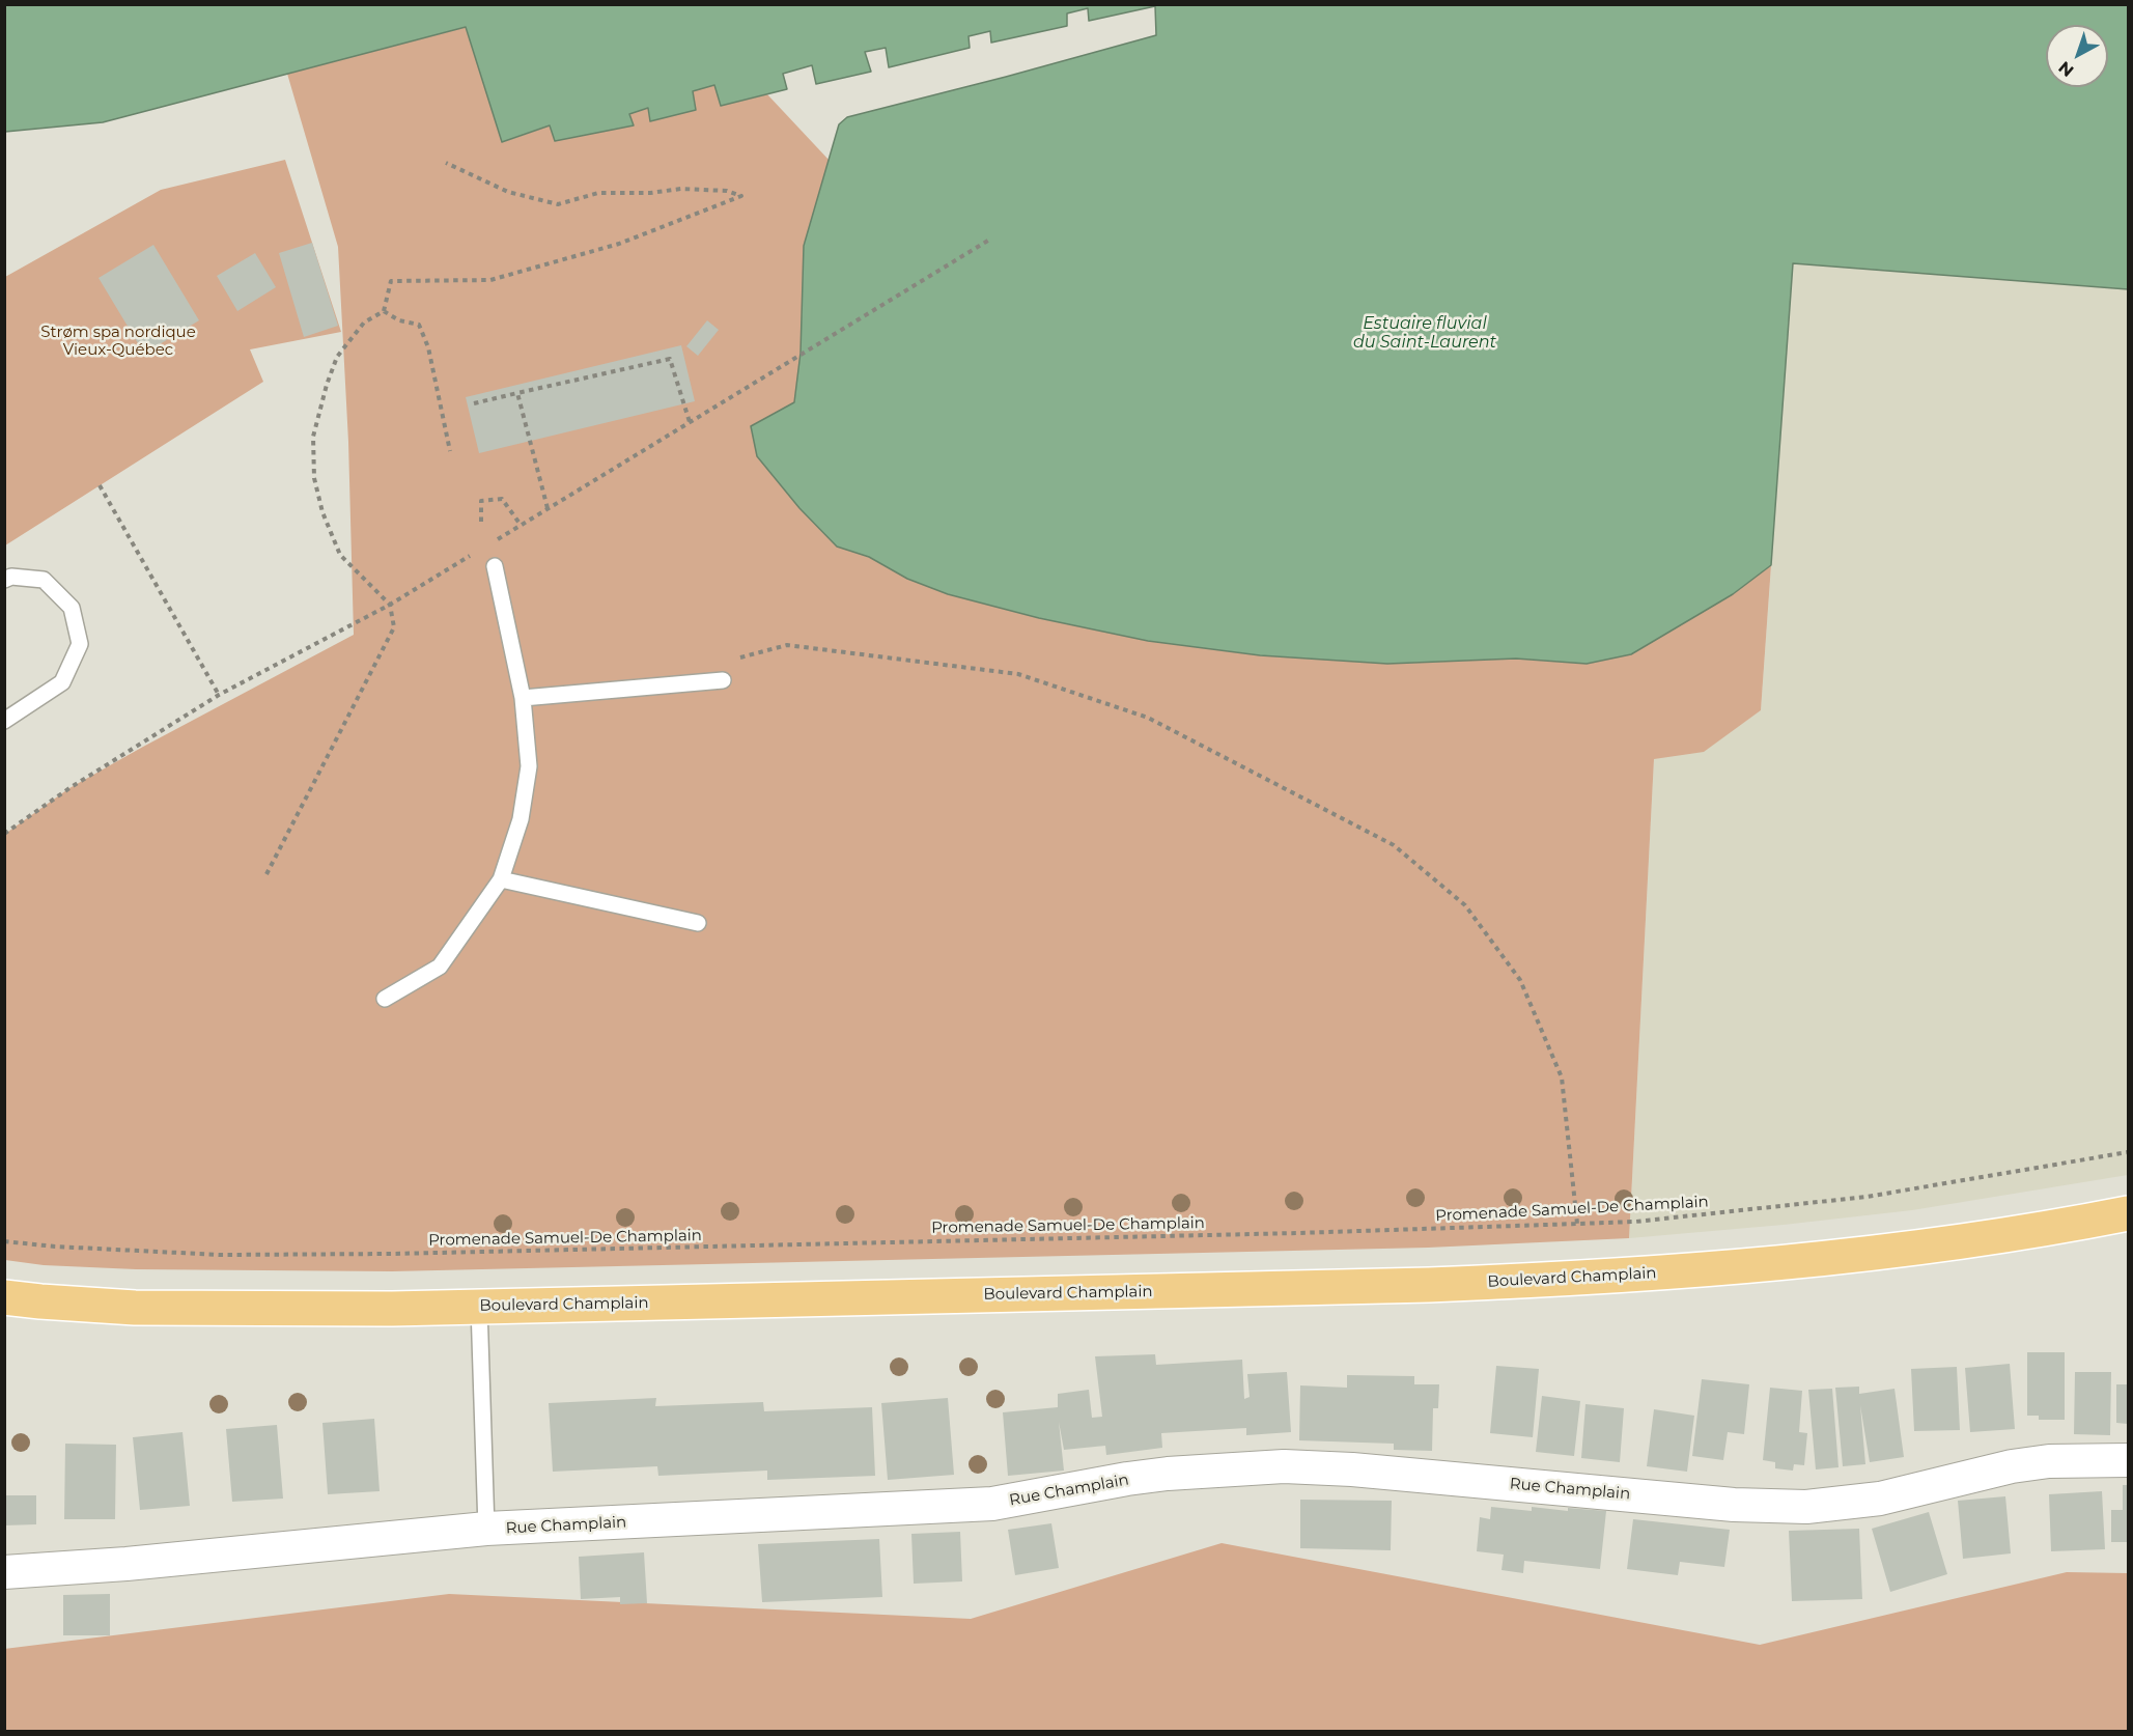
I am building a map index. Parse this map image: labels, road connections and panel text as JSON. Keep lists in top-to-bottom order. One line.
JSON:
{"streets":{"main road":["Boulevard Champlain"],"street":["Rue Champlain"],"path":["Promenade Samuel-De Champlain"]},"water":["Estuaire fluvial du Saint-Laurent"],"parks":["Strøm spa nordique Vieux-Québec"],"north":"bottom left"}
